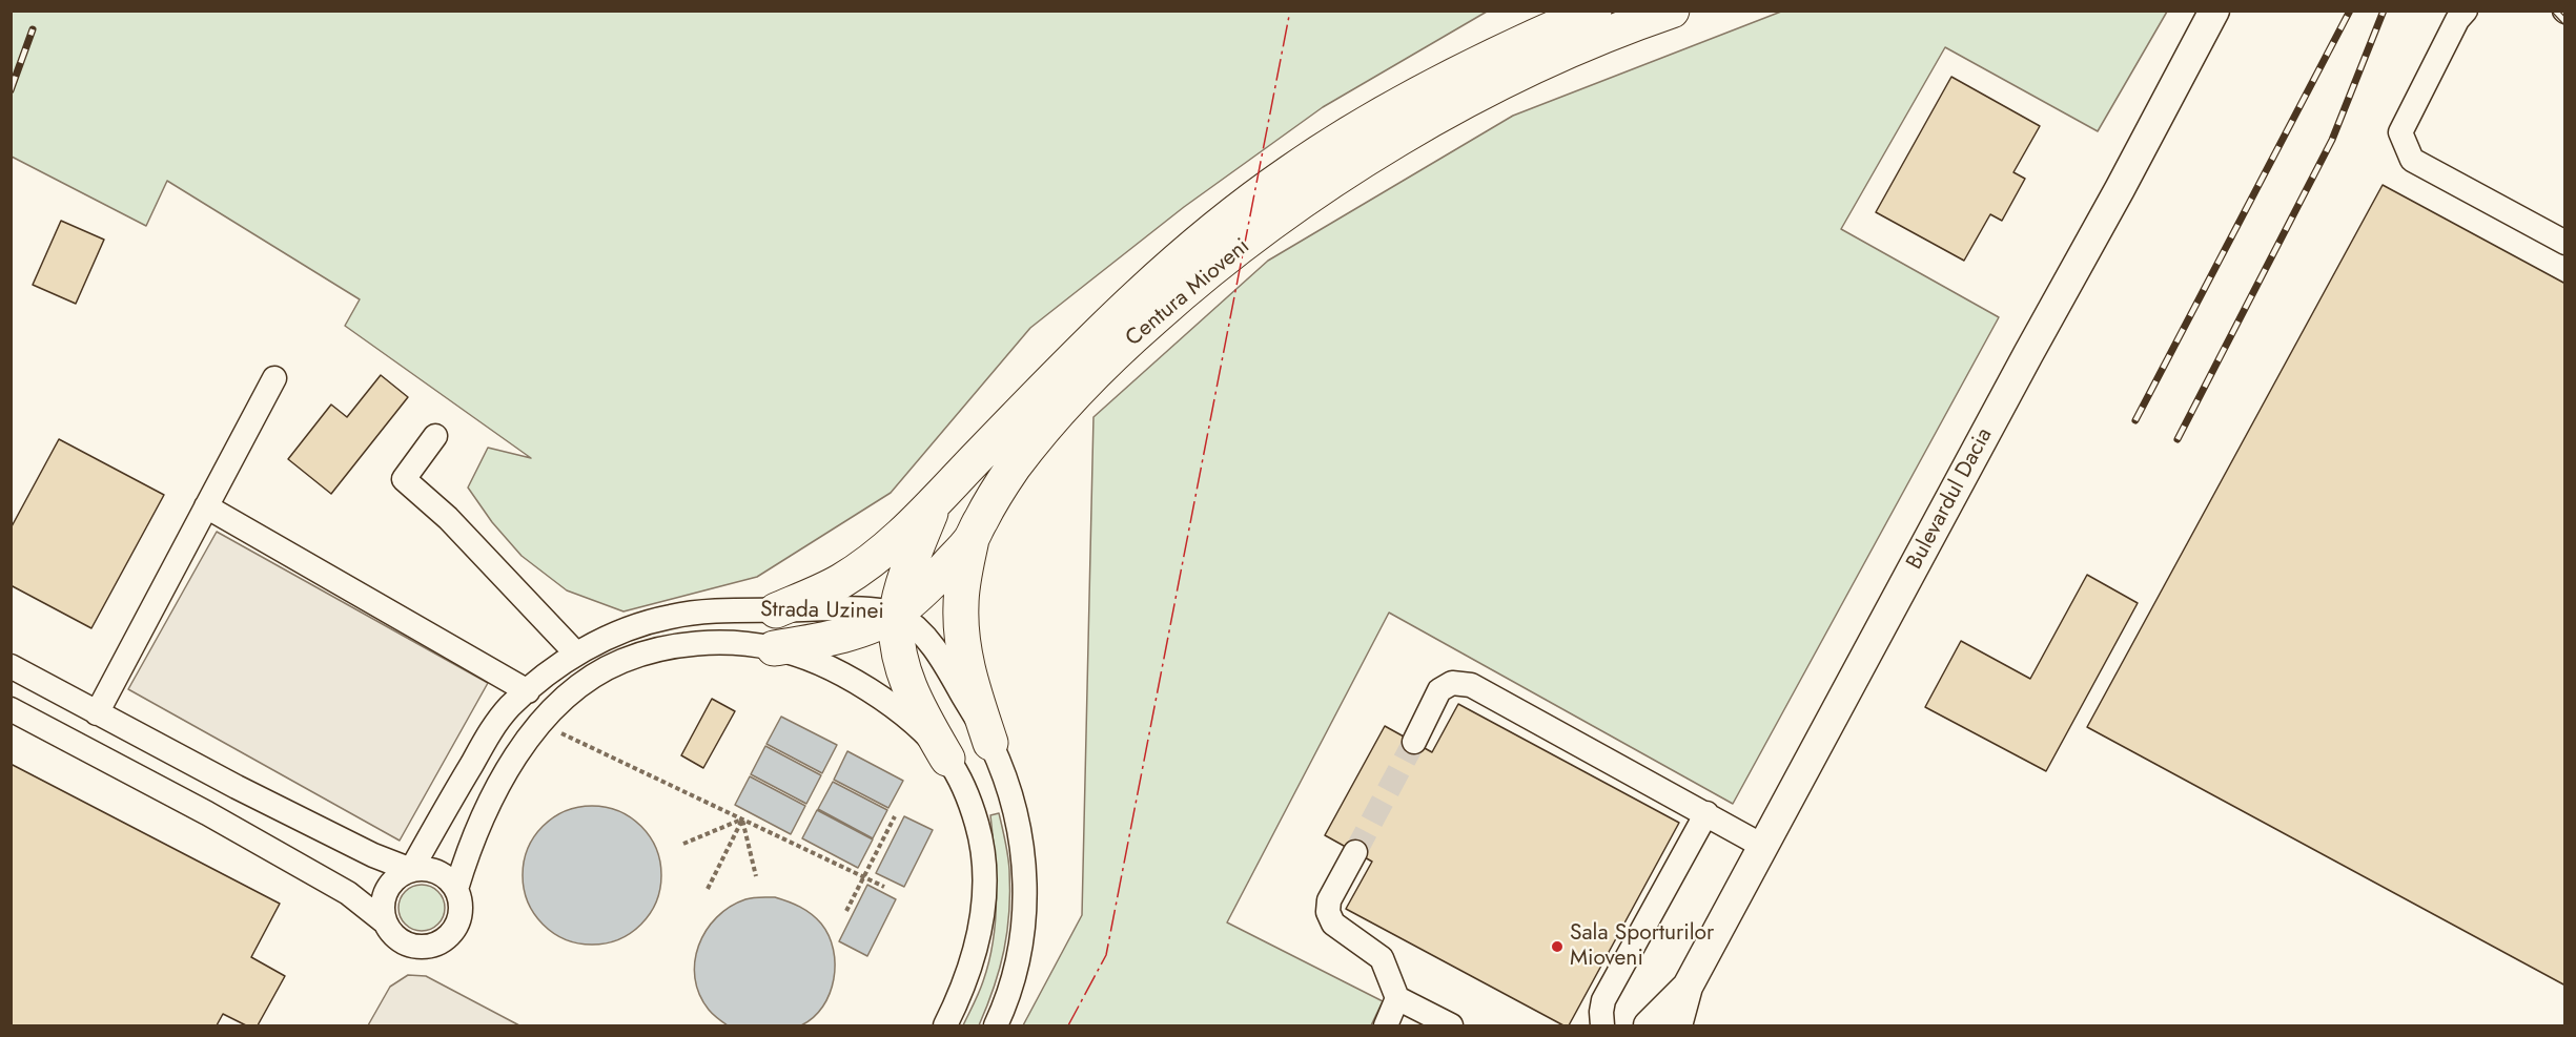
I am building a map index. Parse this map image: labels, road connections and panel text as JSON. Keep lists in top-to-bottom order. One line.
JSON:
{"streets":{"highway":["Centura Mioveni"],"main road":["Bulevardul Dacia"],"street":["Strada Uzinei"]},"crossings":[["Centura Mioveni","Strada Uzinei"]],"places":["Sala Sporturilor Mioveni"]}
